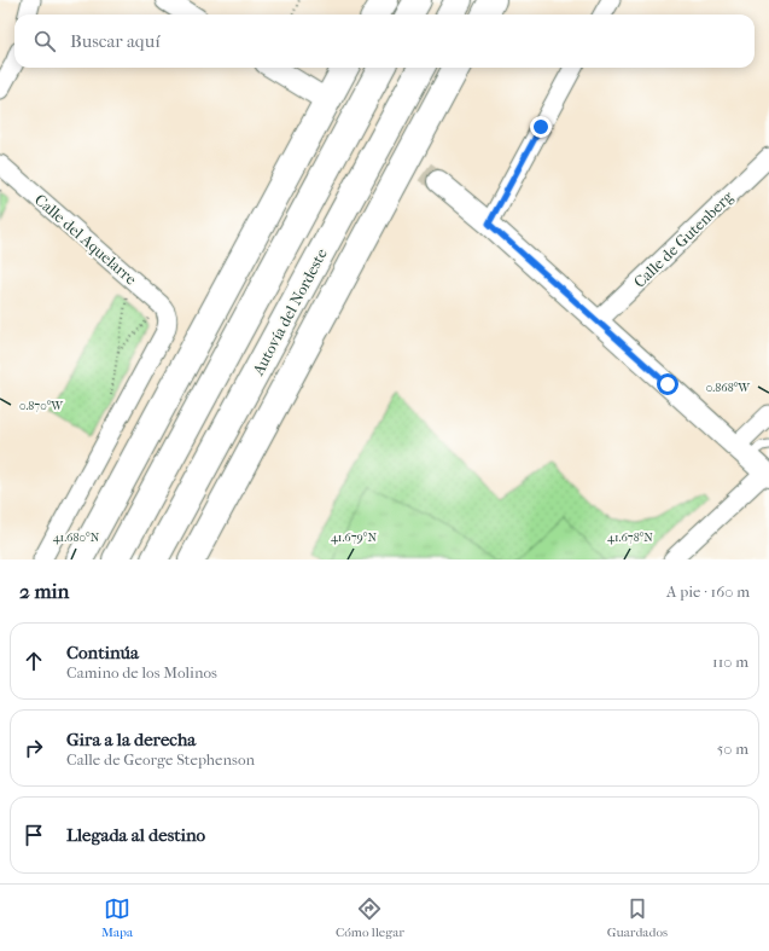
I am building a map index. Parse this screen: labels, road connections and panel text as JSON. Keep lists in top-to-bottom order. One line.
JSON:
{"streets":{"highway":["Autovía del Nordeste"],"street":["Calle del Aquelarre","Calle de Gutenberg"]},"page":{"search":"Buscar aquí","heading":["2 min","A pie · 160 m"],"list":[["Continúa","Camino de los Molinos","110 m"],["Gira a la derecha","Calle de George Stephenson","50 m"],"Llegada al destino"],"nav":["Mapa","Cómo llegar","Guardados"]},"coordinates":["0.868°W","0.870°W","41.680°N","41.679°N","41.678°N"]}
